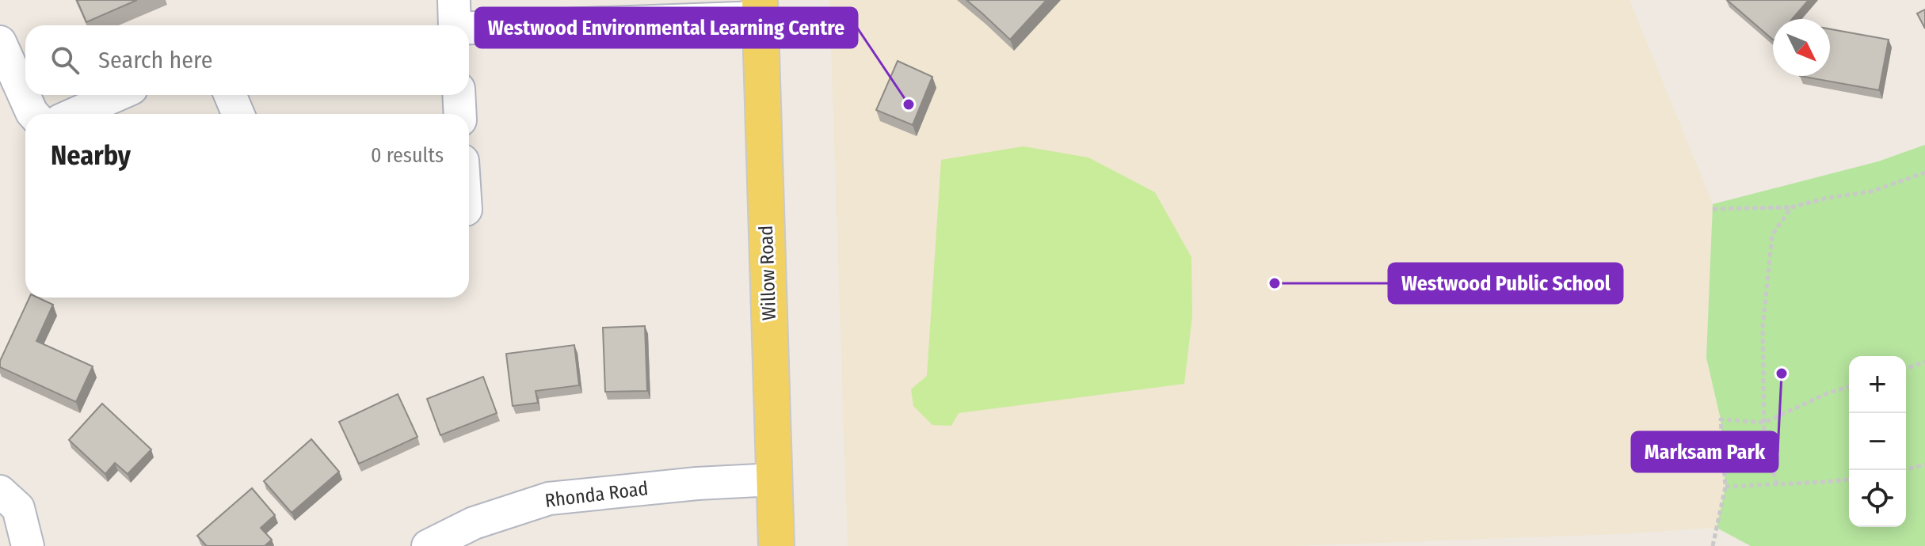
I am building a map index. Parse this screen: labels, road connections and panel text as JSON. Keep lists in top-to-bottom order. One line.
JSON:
{"streets":{"main road":["Willow Road"],"street":["Rhonda Road"]},"crossings":[["Willow Road","Rhonda Road"]],"places":["Westwood Environmental Learning Centre","Westwood Public School","Marksam Park"],"north":"bottom right","page":{"search":"Search here","heading":["Nearby","0 results"],"map_buttons":["+","−"]}}
